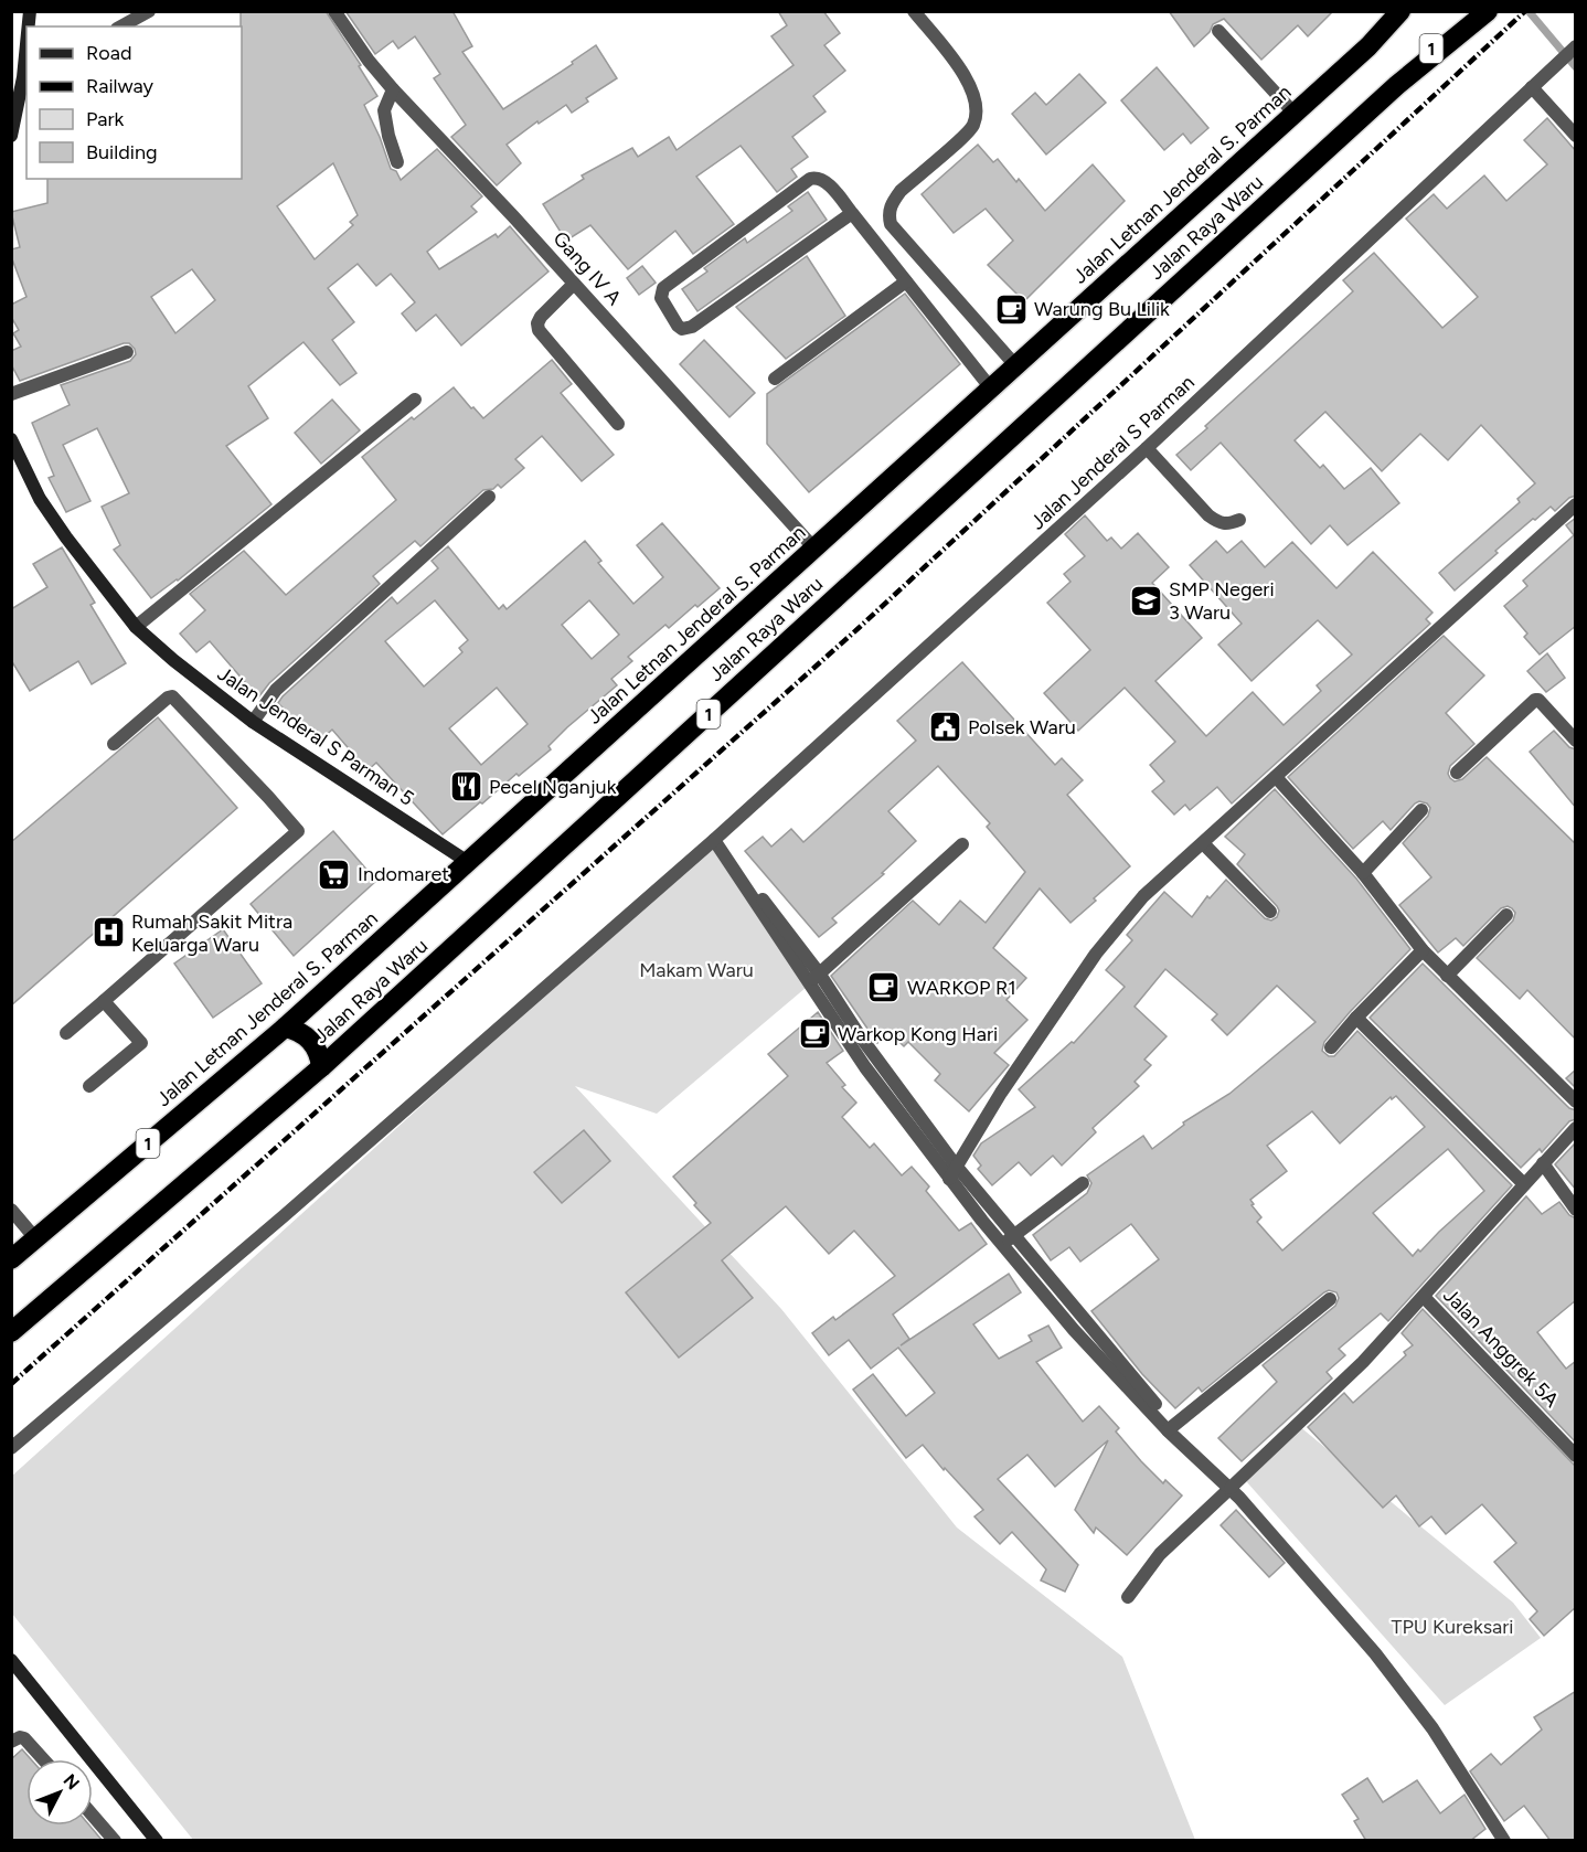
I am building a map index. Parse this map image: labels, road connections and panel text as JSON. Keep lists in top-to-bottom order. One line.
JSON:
{"streets":{"highway":["1","Jalan Letnan Jenderal S. Parman","Jalan Raya Waru"],"street":["Gang IV A","Jalan Jenderal S Parman","Jalan Jenderal S Parman 5","Jalan Anggrek 5A"]},"crossings":[["1","Jalan Letnan Jenderal S. Parman"],["1","Jalan Raya Waru"],["Jalan Letnan Jenderal S. Parman","Gang IV A"],["Jalan Letnan Jenderal S. Parman","Jalan Jenderal S Parman 5"]],"parks":["Makam Waru","TPU Kureksari"],"places":{"cafe":["Warung Bu Lilik","WARKOP R1","Warkop Kong Hari"],"school or university":["SMP Negeri 3 Waru"],"public building":["Polsek Waru"],"restaurant":["Pecel Nganjuk"],"supermarket":["Indomaret"],"hospital":["Rumah Sakit Mitra Keluarga Waru"]},"legend":["Road","Railway","Park","Building"],"north":"top right"}
